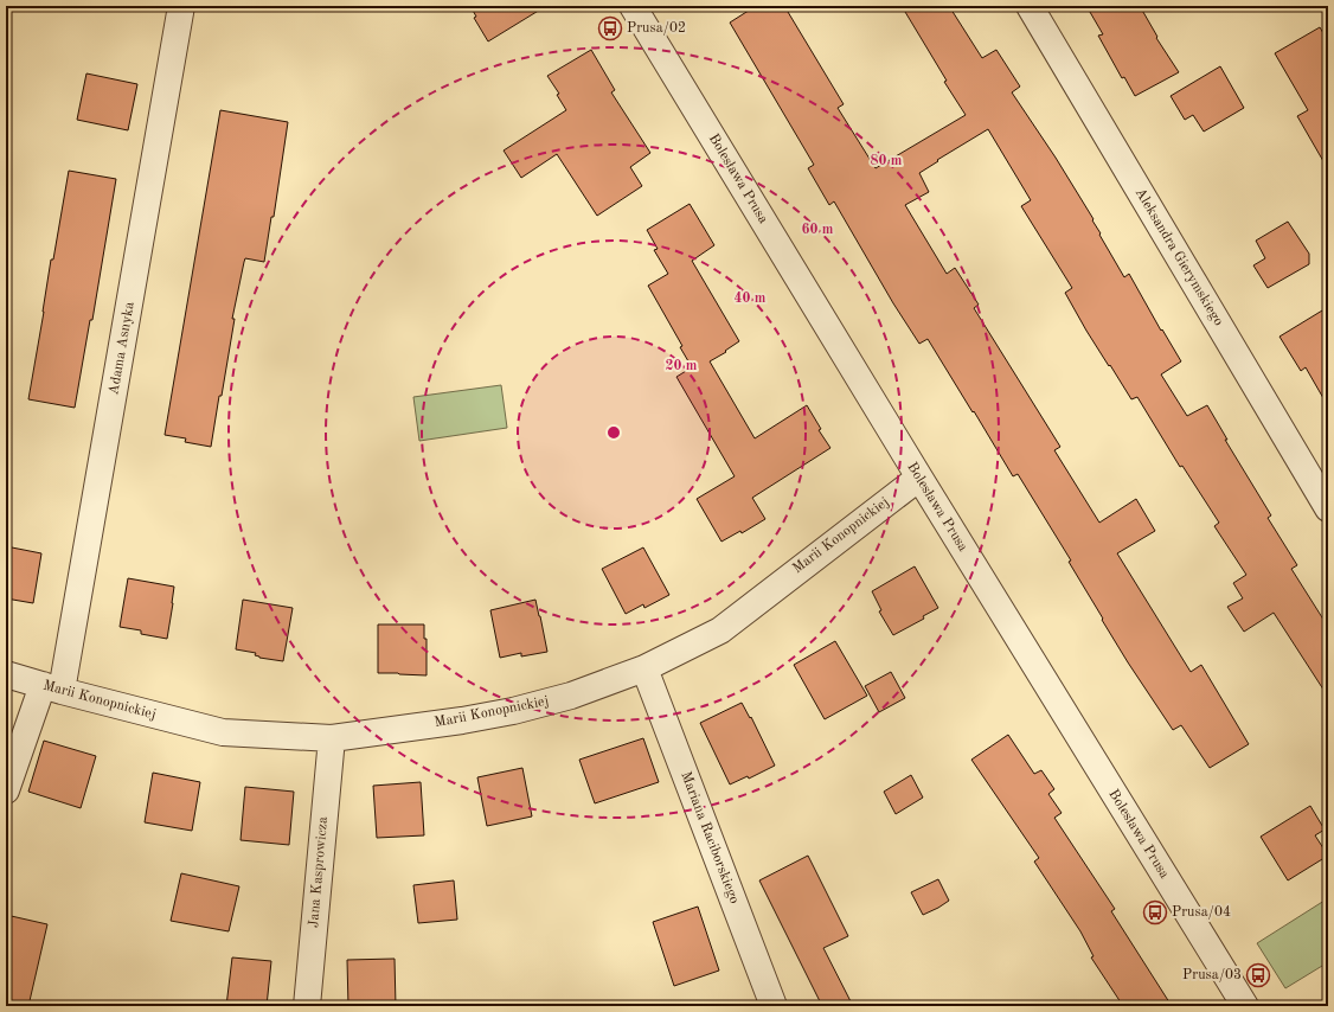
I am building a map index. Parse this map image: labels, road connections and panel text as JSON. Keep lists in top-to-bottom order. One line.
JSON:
{"streets":{"street":["Bolesława Prusa","Aleksandra Gierymskiego","Adama Asnyka","Marii Konopnickiej","Mariana Raciborskiego","Jana Kasprowicza"]},"crossings":[["Bolesława Prusa","Marii Konopnickiej"],["Adama Asnyka","Marii Konopnickiej"],["Marii Konopnickiej","Mariana Raciborskiego"],["Marii Konopnickiej","Jana Kasprowicza"]],"places":{"bus stop":["Prusa/02","Prusa/04","Prusa/03"]},"rings":["80 m","60 m","40 m","20 m"]}
